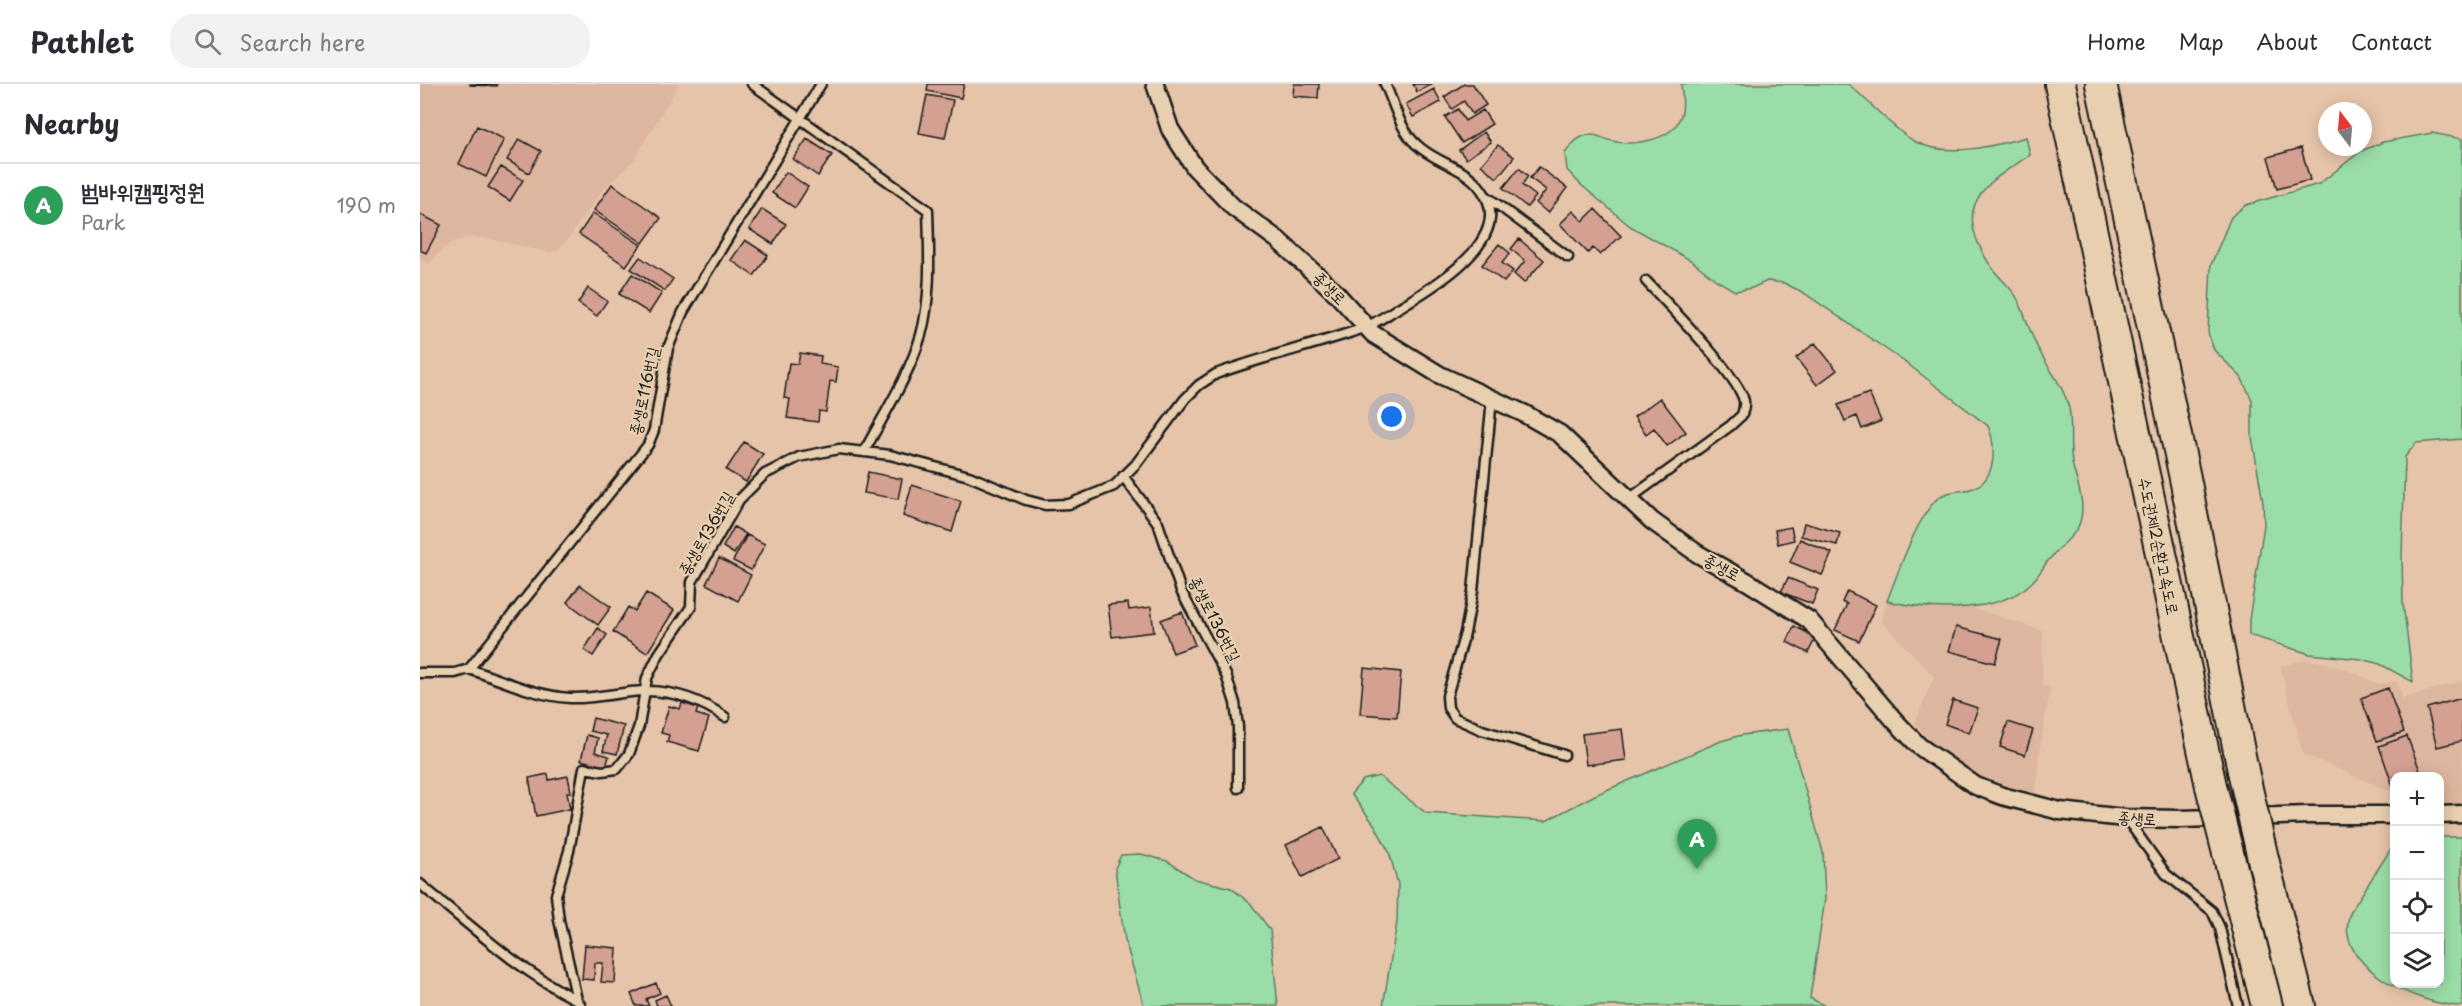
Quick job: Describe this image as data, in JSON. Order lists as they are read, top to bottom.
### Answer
{
  "streets": {
    "highway": ["수도권제2순환고속도로"],
    "street": ["종생로"],
    "lane": ["종생로116번길", "종생로136번길"]
  },
  "crossings": [
    ["종생로", "종생로136번길"]
  ],
  "north": "top",
  "page": {
    "header": "Pathlet",
    "search": "Search here",
    "nav": [
      "Home",
      "Map",
      "About",
      "Contact"
    ],
    "heading": "Nearby",
    "list": [
      {
        "mark": "A",
        "name": "범바위캠핑정원",
        "note": "Park",
        "value": "190 m"
      }
    ],
    "map_buttons": ["+", "−"],
    "pins": "A"
  }
}
